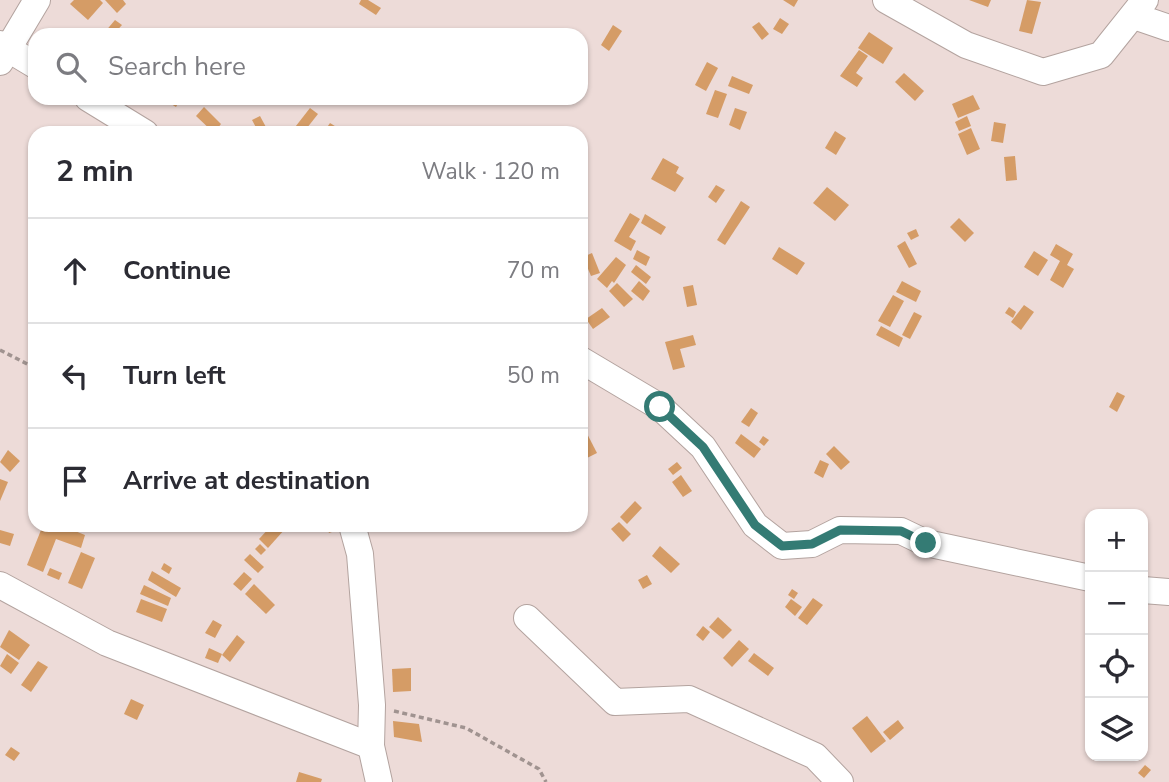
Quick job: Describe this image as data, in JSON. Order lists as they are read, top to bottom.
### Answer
{
  "page": {
    "search": "Search here",
    "heading": ["2 min", "Walk · 120 m"],
    "list": [
      ["Continue", "70 m"],
      ["Turn left", "50 m"],
      "Arrive at destination"
    ],
    "map_buttons": ["+", "−"]
  }
}
